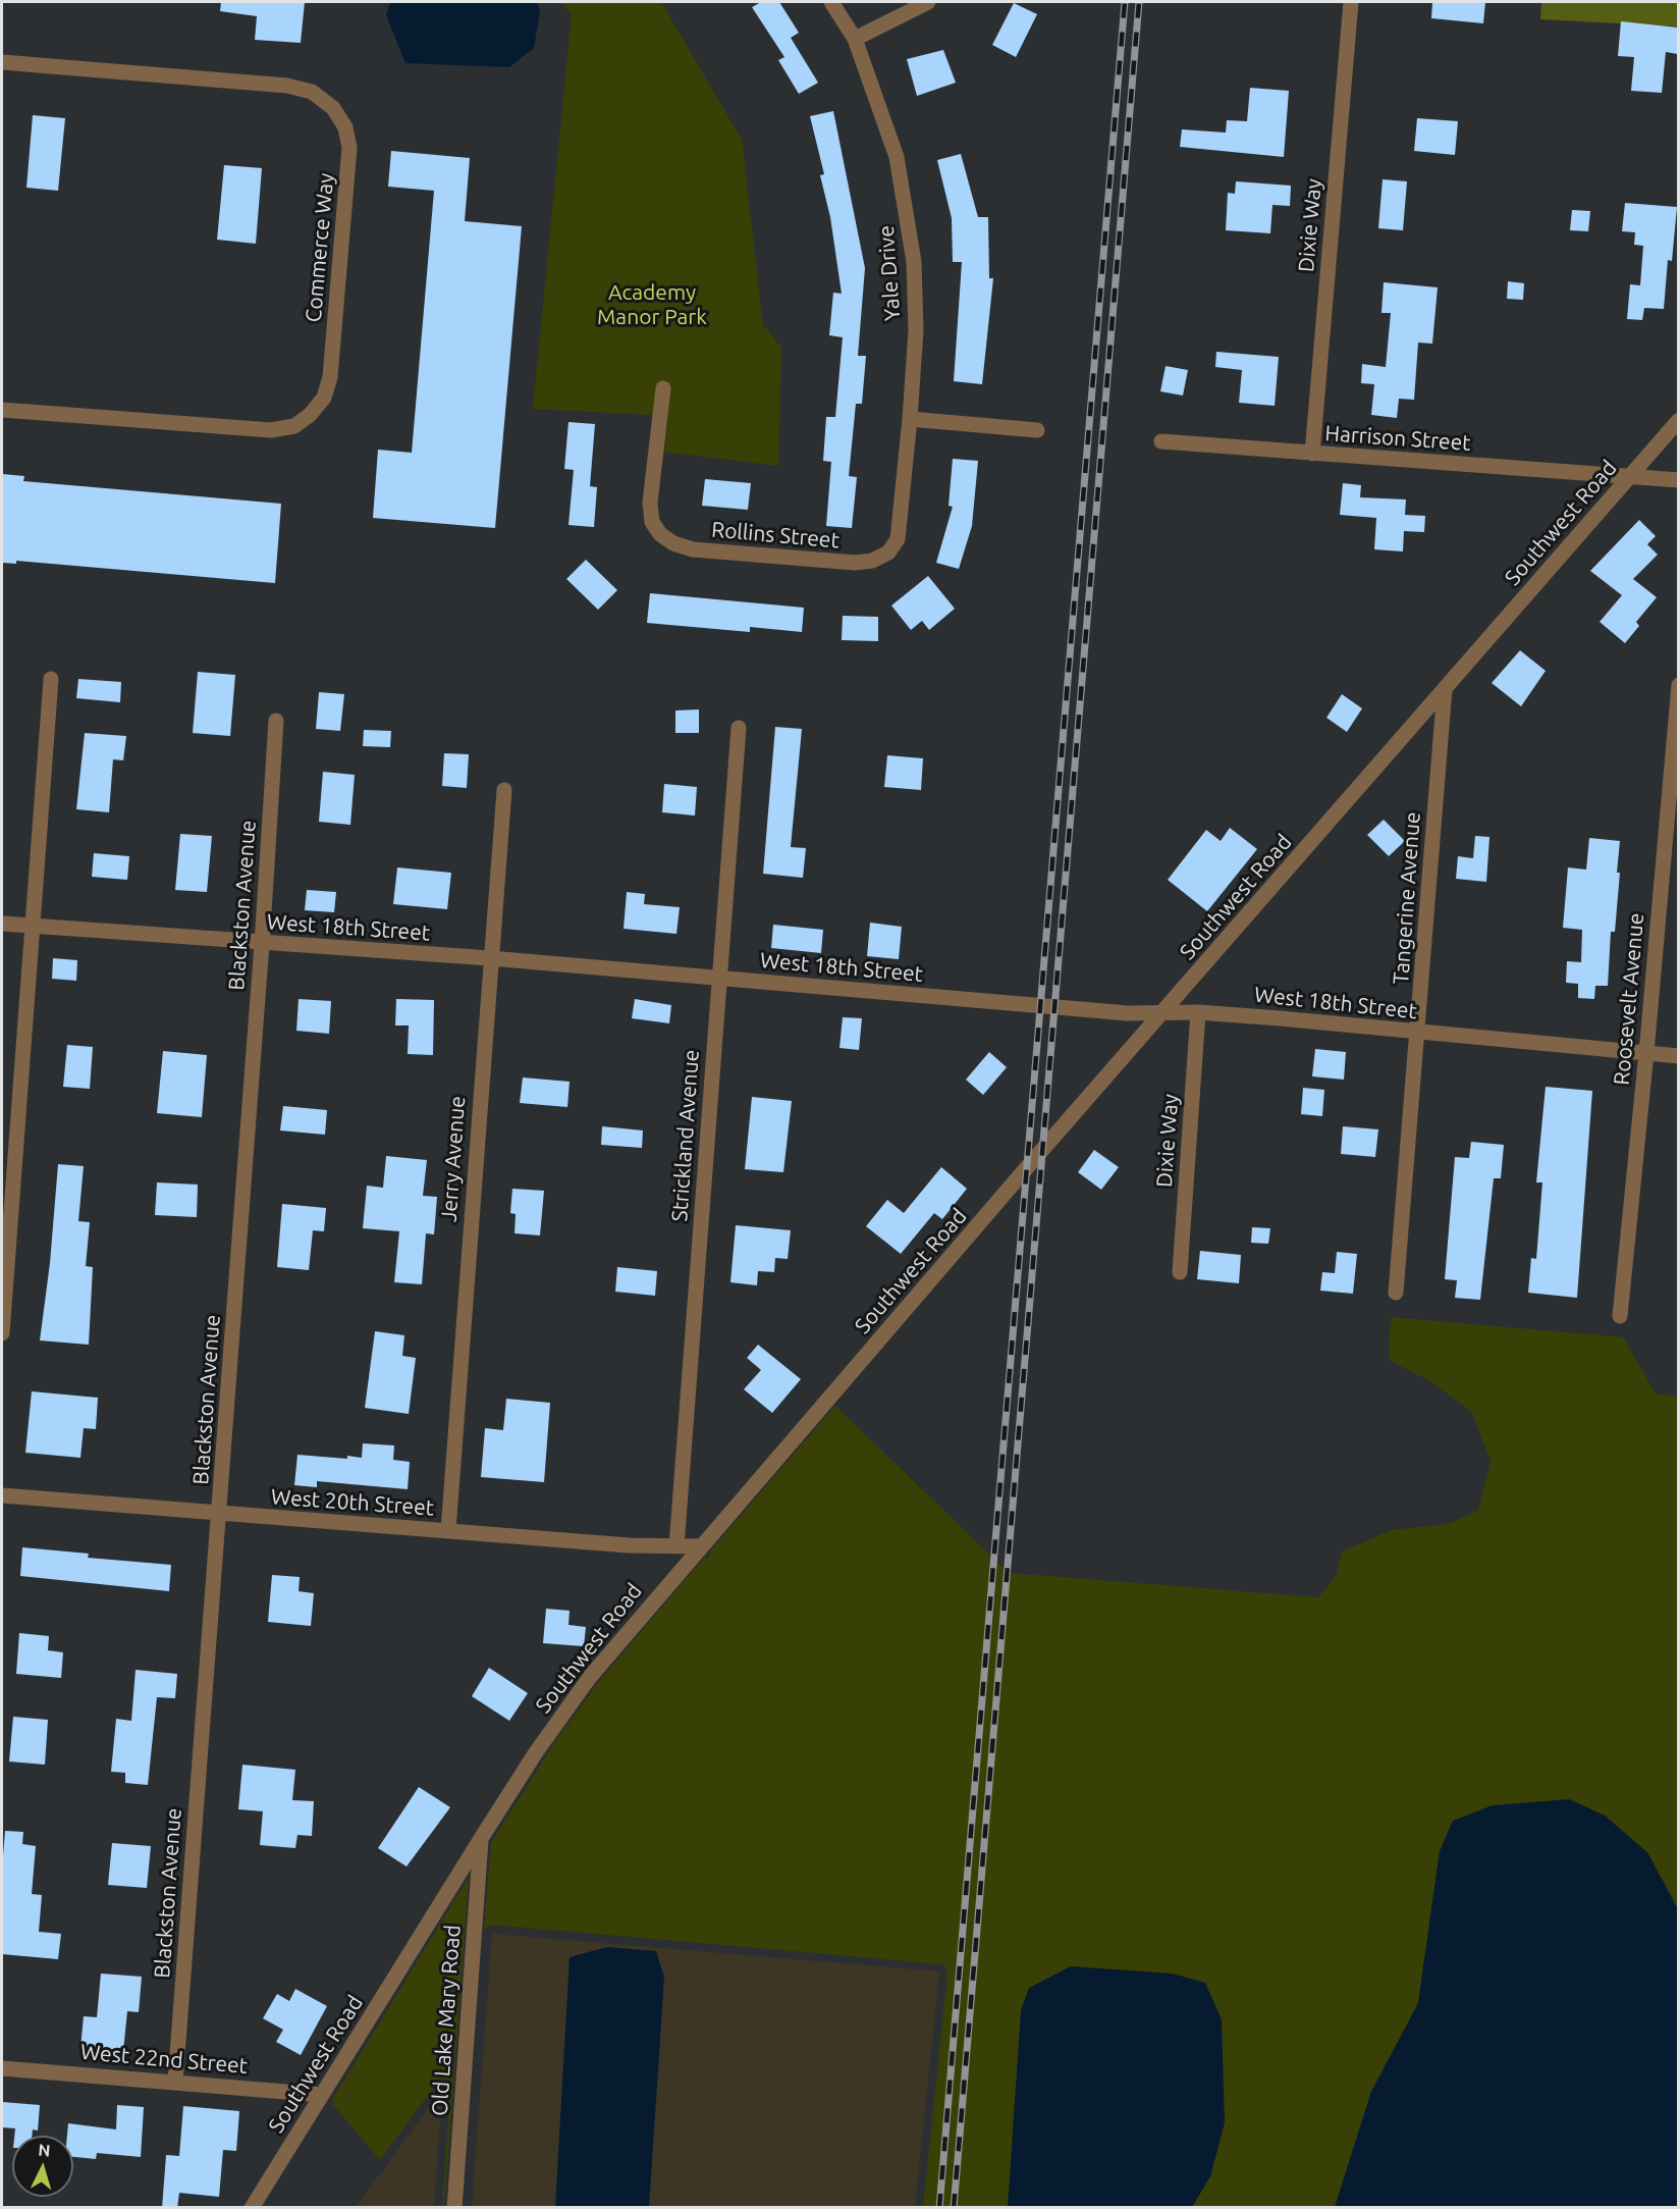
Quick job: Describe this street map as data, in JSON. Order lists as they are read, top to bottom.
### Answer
{
  "streets": {
    "street": [
      "Dixie Way",
      "Commerce Way",
      "Yale Drive",
      "Harrison Street",
      "Southwest Road",
      "Rollins Street",
      "Tangerine Avenue",
      "Blackston Avenue",
      "West 18th Street",
      "Roosevelt Avenue",
      "Strickland Avenue",
      "Jerry Avenue",
      "West 20th Street",
      "Old Lake Mary Road",
      "West 22nd Street"
    ]
  },
  "crossings": [
    ["Dixie Way", "Harrison Street"],
    ["Dixie Way", "West 18th Street"],
    ["Yale Drive", "Rollins Street"],
    ["Harrison Street", "Southwest Road"],
    ["Southwest Road", "Tangerine Avenue"],
    ["Southwest Road", "West 18th Street"],
    ["Southwest Road", "West 20th Street"],
    ["Southwest Road", "Old Lake Mary Road"],
    ["Southwest Road", "West 22nd Street"],
    ["Tangerine Avenue", "West 18th Street"],
    ["Blackston Avenue", "West 18th Street"],
    ["Blackston Avenue", "West 20th Street"],
    ["Blackston Avenue", "West 22nd Street"],
    ["West 18th Street", "Roosevelt Avenue"],
    ["West 18th Street", "Strickland Avenue"],
    ["West 18th Street", "Jerry Avenue"],
    ["Strickland Avenue", "West 20th Street"],
    ["Jerry Avenue", "West 20th Street"]
  ],
  "parks": ["Academy Manor Park"],
  "north": "top"
}
